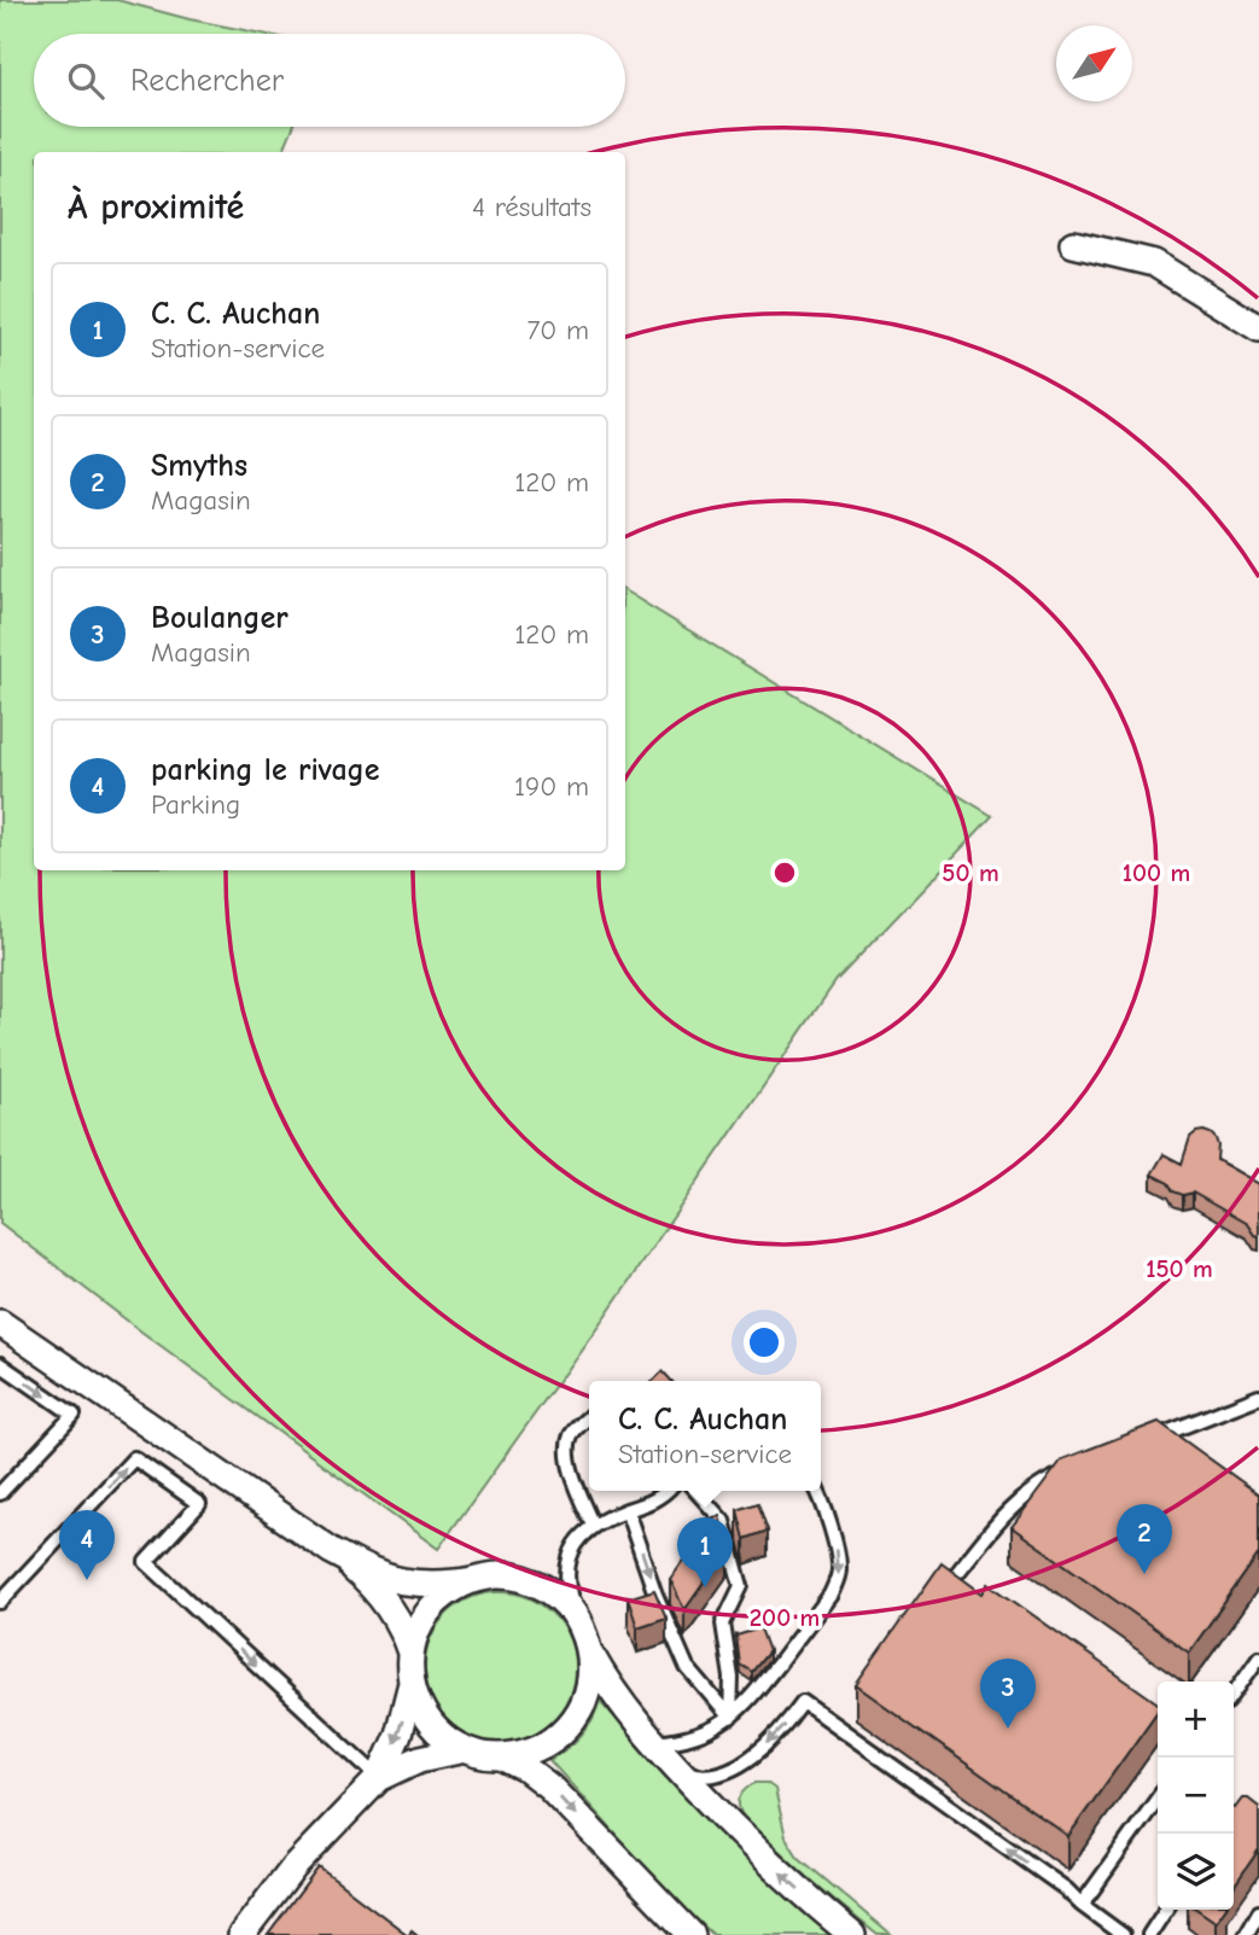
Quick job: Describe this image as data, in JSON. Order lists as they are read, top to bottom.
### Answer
{
  "north": "top right",
  "page": {
    "search": "Rechercher",
    "heading": ["À proximité", "4 résultats"],
    "list": [
      {
        "mark": "1",
        "name": "C. C. Auchan",
        "note": "Station-service",
        "value": "70 m"
      },
      {
        "mark": "2",
        "name": "Smyths",
        "note": "Magasin",
        "value": "120 m"
      },
      {
        "mark": "3",
        "name": "Boulanger",
        "note": "Magasin",
        "value": "120 m"
      },
      {
        "mark": "4",
        "name": "parking le rivage",
        "note": "Parking",
        "value": "190 m"
      }
    ],
    "popup": ["C. C. Auchan", "Station-service"],
    "pins": [
      "2",
      "4",
      "1",
      "3"
    ],
    "map_buttons": ["+", "−"]
  },
  "rings": [
    "50 m",
    "100 m",
    "150 m",
    "200 m"
  ]
}
